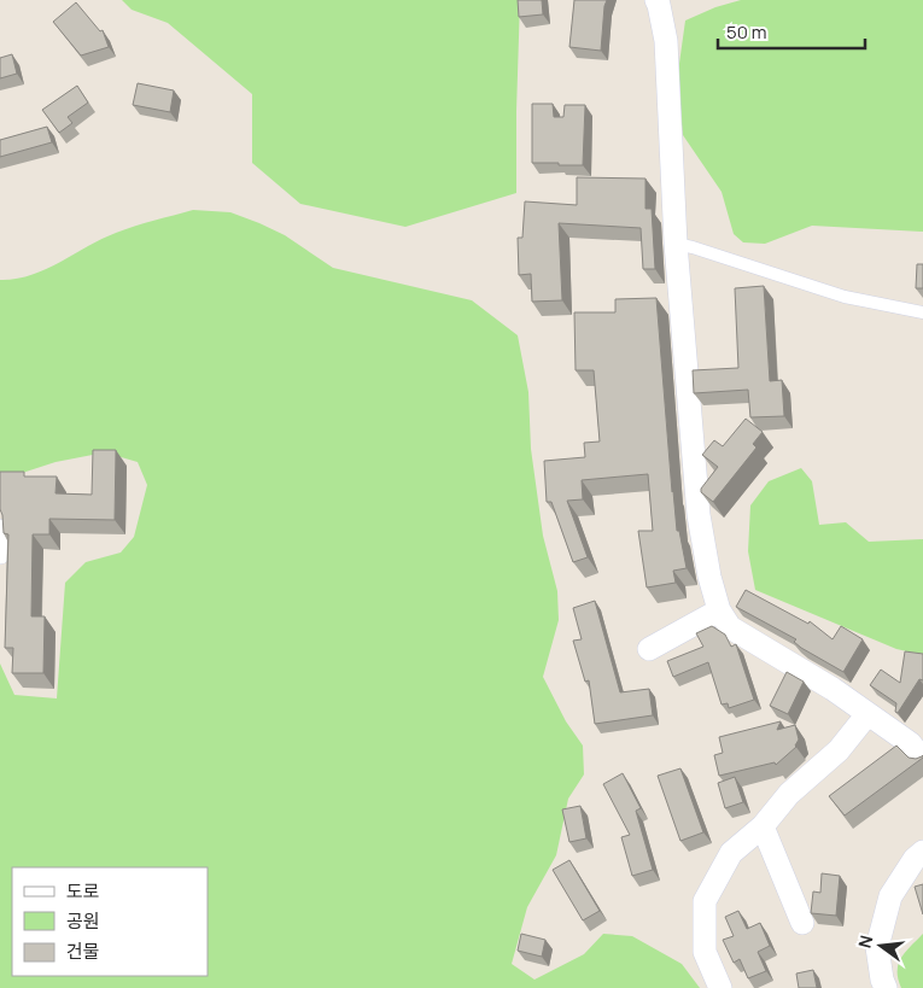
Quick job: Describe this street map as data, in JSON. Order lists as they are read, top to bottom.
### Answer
{
  "legend": ["도로", "공원", "건물"],
  "scale_bar": "50 m",
  "north": "left"
}
